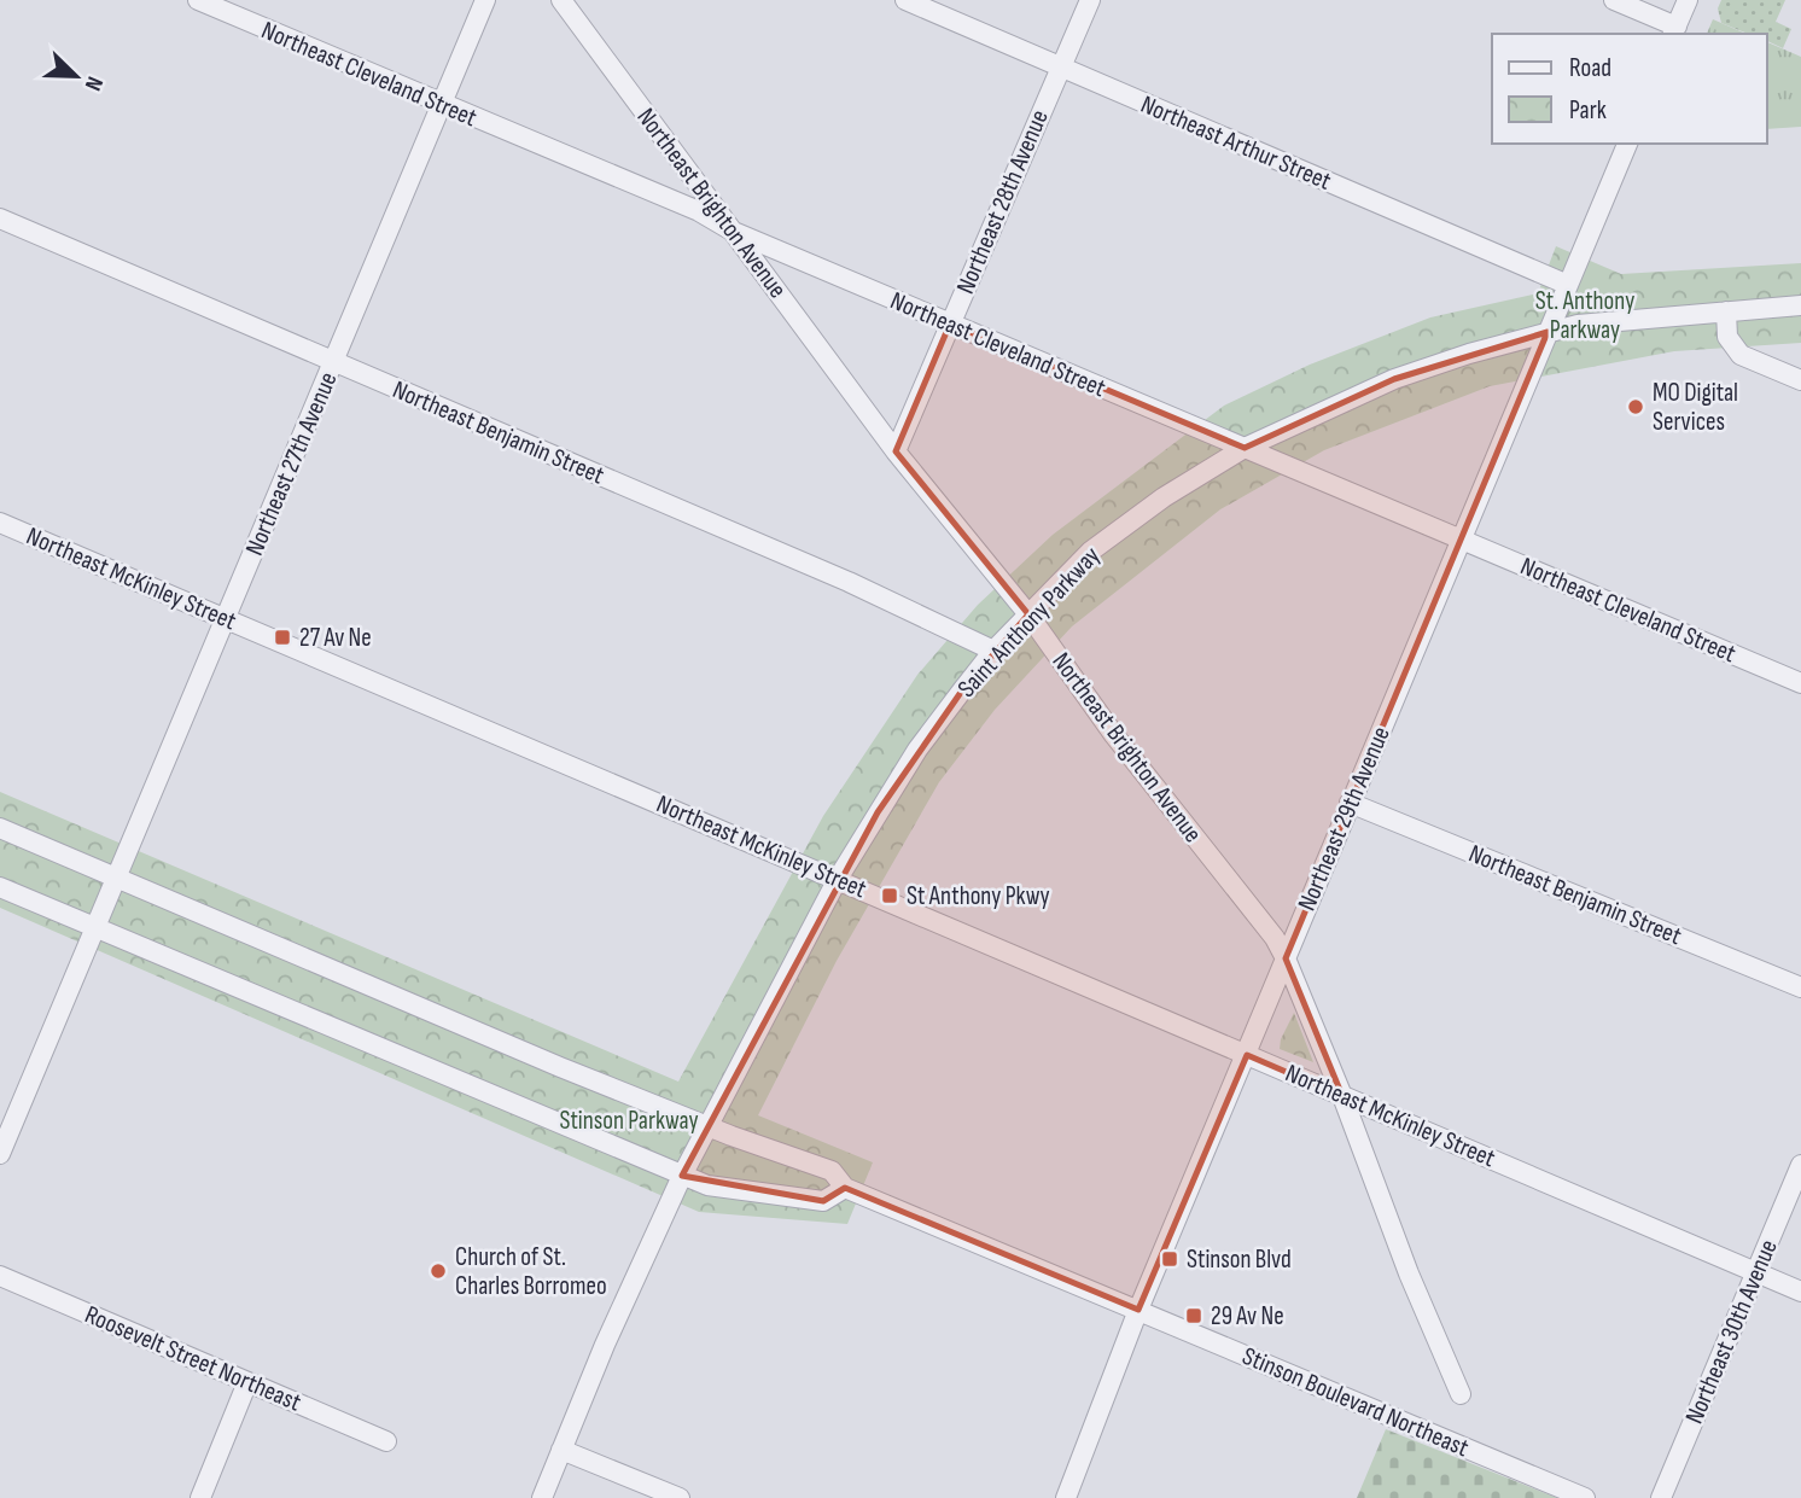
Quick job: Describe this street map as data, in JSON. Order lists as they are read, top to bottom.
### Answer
{
  "streets": {
    "street": [
      "Northeast Cleveland Street",
      "Northeast Arthur Street",
      "Northeast 28th Avenue",
      "Northeast Brighton Avenue",
      "Northeast Benjamin Street",
      "Northeast 27th Avenue",
      "Northeast McKinley Street",
      "Saint Anthony Parkway",
      "Northeast 29th Avenue",
      "Northeast 30th Avenue",
      "Roosevelt Street Northeast",
      "Stinson Boulevard Northeast"
    ]
  },
  "crossings": [
    ["Northeast Cleveland Street", "Northeast 28th Avenue"],
    ["Northeast Cleveland Street", "Northeast Brighton Avenue"],
    ["Northeast Cleveland Street", "Northeast 27th Avenue"],
    ["Northeast Cleveland Street", "Saint Anthony Parkway"],
    ["Northeast Cleveland Street", "Northeast 29th Avenue"],
    ["Northeast Arthur Street", "Northeast 28th Avenue"],
    ["Northeast Arthur Street", "Northeast 29th Avenue"],
    ["Northeast 28th Avenue", "Northeast Brighton Avenue"],
    ["Northeast Brighton Avenue", "Northeast McKinley Street"],
    ["Northeast Brighton Avenue", "Saint Anthony Parkway"],
    ["Northeast Brighton Avenue", "Northeast 29th Avenue"],
    ["Northeast Benjamin Street", "Northeast 27th Avenue"],
    ["Northeast Benjamin Street", "Saint Anthony Parkway"],
    ["Northeast Benjamin Street", "Northeast 29th Avenue"],
    ["Northeast 27th Avenue", "Northeast McKinley Street"],
    ["Northeast McKinley Street", "Saint Anthony Parkway"],
    ["Northeast McKinley Street", "Northeast 29th Avenue"],
    ["Northeast McKinley Street", "Northeast 30th Avenue"],
    ["Saint Anthony Parkway", "Northeast 29th Avenue"],
    ["Saint Anthony Parkway", "Stinson Boulevard Northeast"],
    ["Northeast 29th Avenue", "Stinson Boulevard Northeast"]
  ],
  "parks": ["St. Anthony Parkway", "Stinson Parkway"],
  "places": {
    "other": ["MO Digital Services", "Church of St. Charles Borromeo"],
    "transit": [
      "27 Av Ne",
      "St Anthony Pkwy",
      "Stinson Blvd",
      "29 Av Ne"
    ]
  },
  "legend": ["Road", "Park"],
  "north": "bottom right"
}
